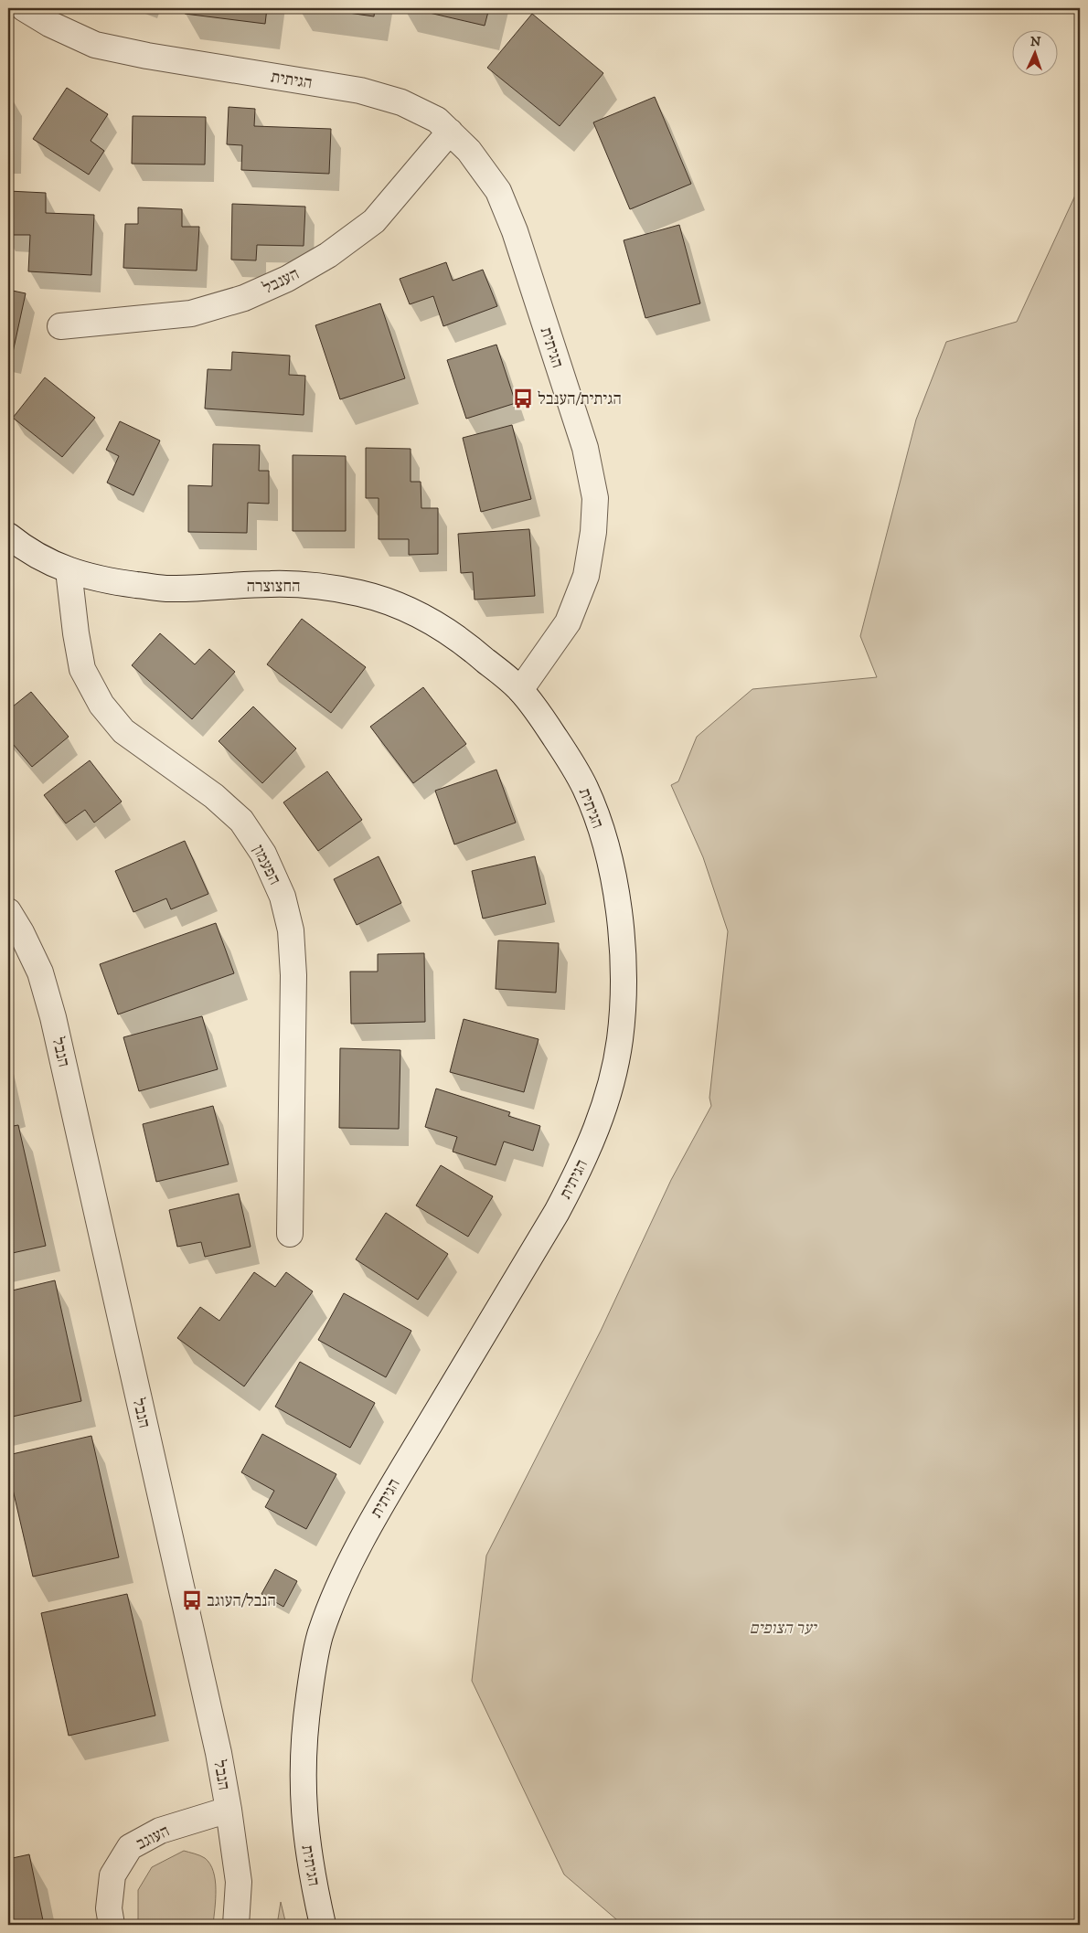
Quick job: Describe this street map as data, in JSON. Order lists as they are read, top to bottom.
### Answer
{
  "streets": {
    "street": [
      "הגיתית",
      "הענבל",
      "החצוצרה",
      "הפעמון",
      "הנבל",
      "העוגב"
    ]
  },
  "crossings": [
    ["הגיתית", "הענבל"],
    ["הגיתית", "החצוצרה"],
    ["החצוצרה", "הפעמון"],
    ["הנבל", "העוגב"]
  ],
  "parks": ["יער הצופים"],
  "places": {
    "bus stop": ["הגיתית/הענבל", "הנבל/העוגב"]
  },
  "north": "top"
}
